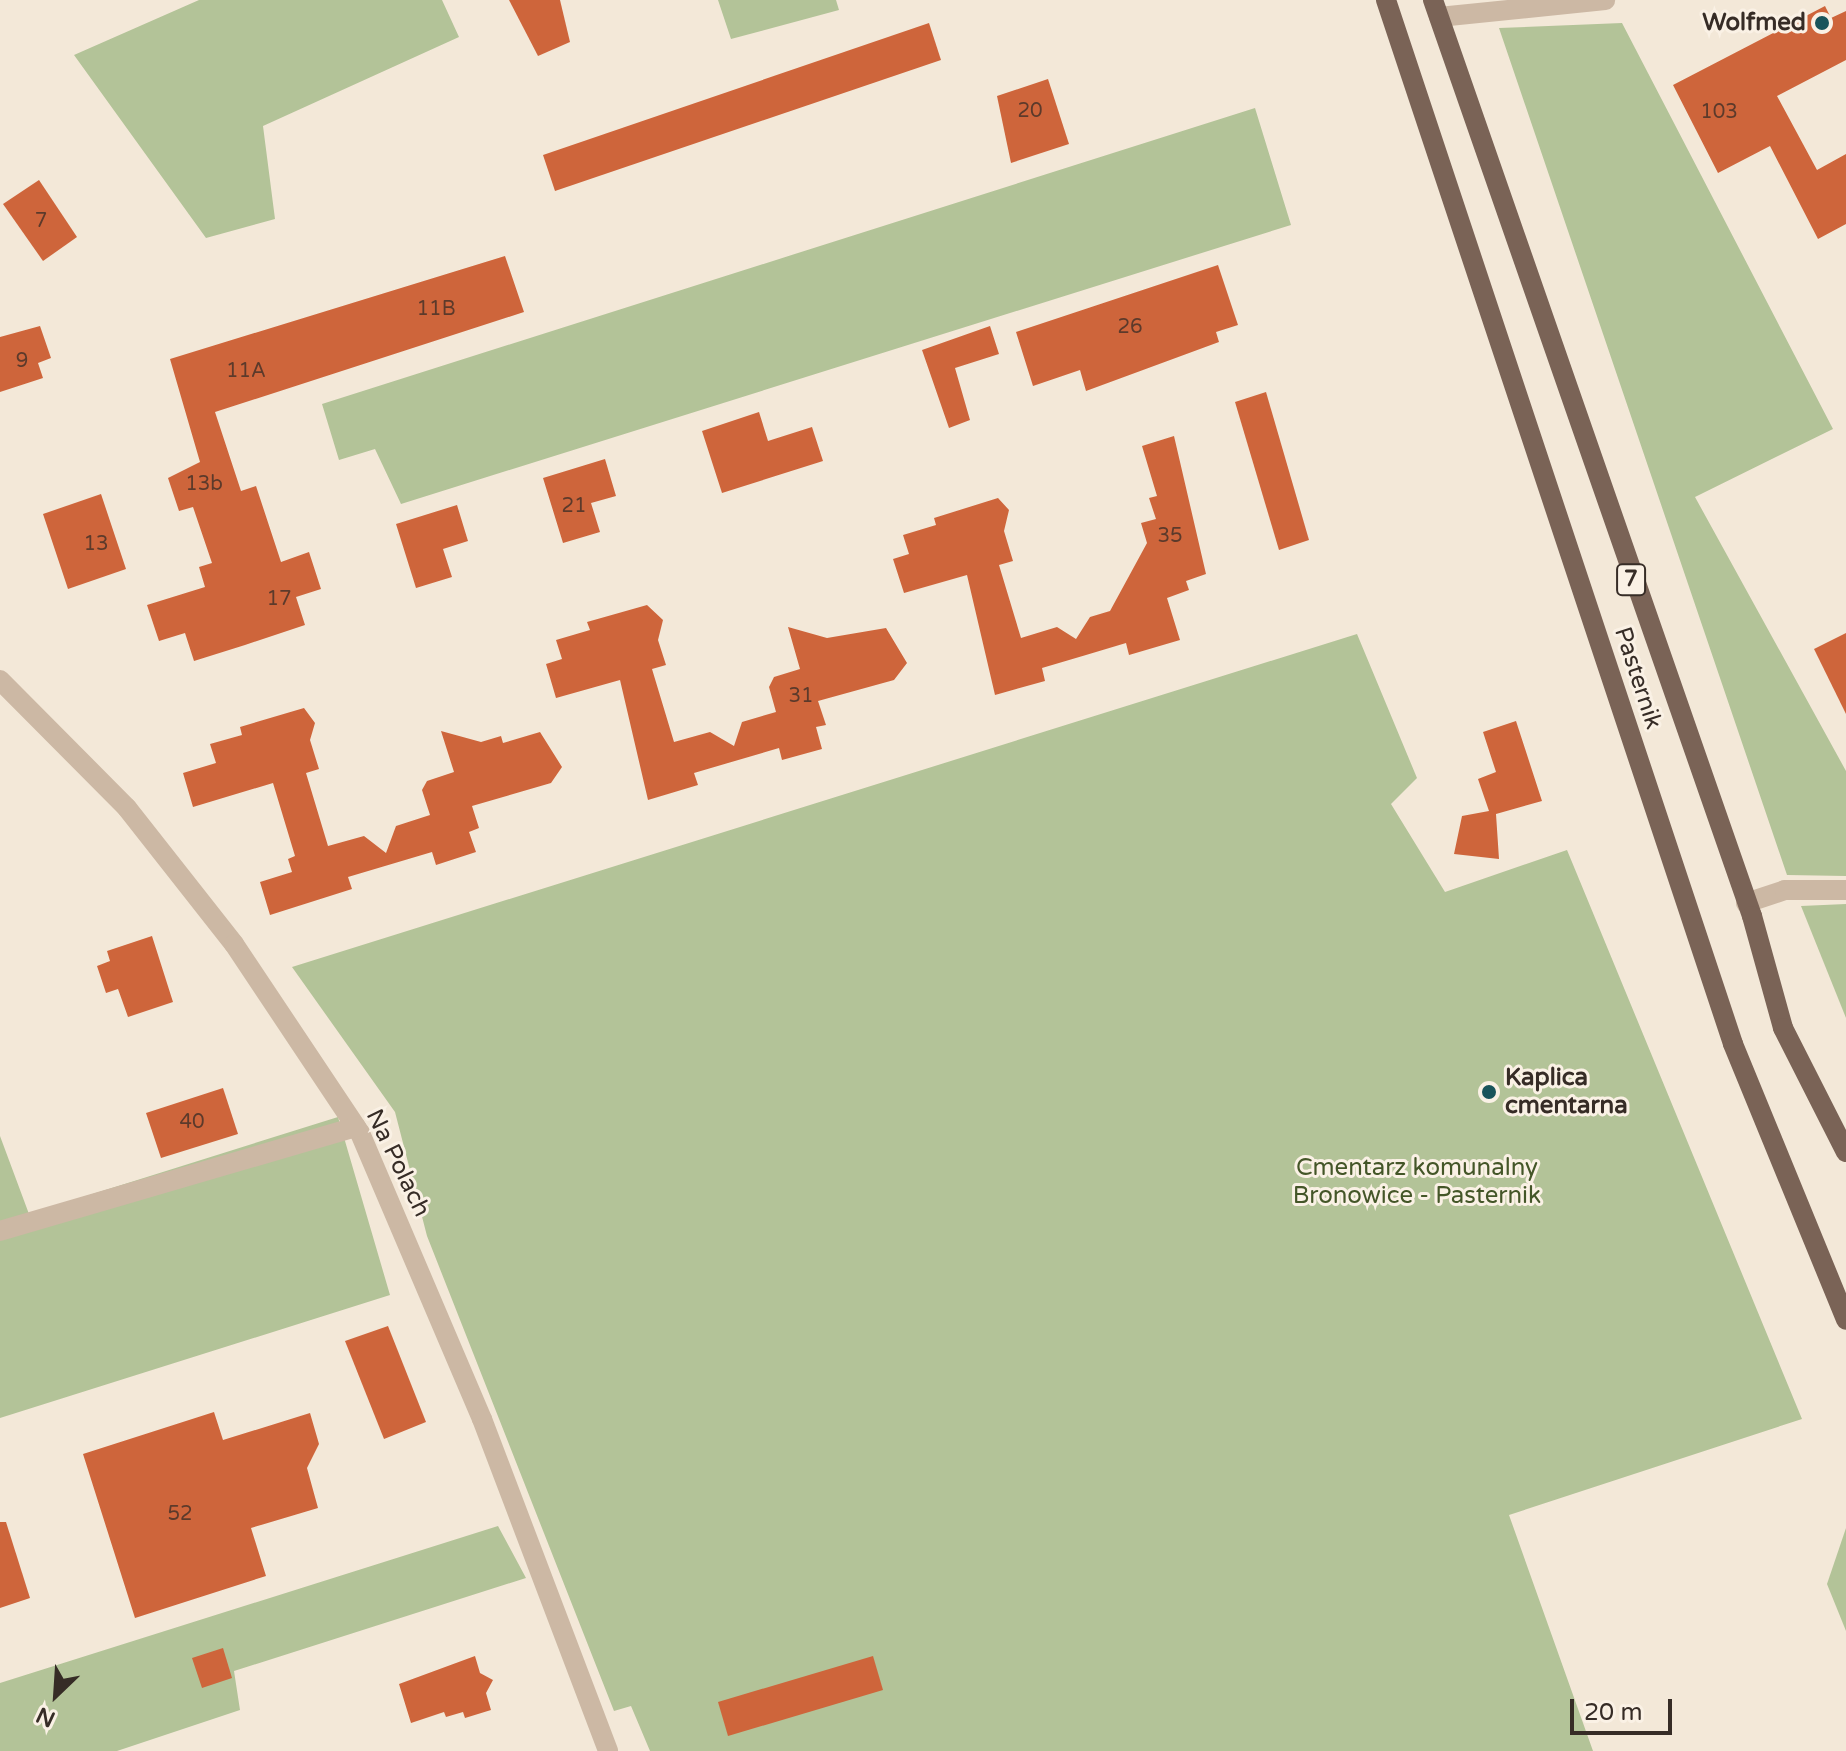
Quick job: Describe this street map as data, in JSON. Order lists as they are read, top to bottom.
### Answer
{
  "streets": {
    "main road": ["7", "Pasternik"],
    "street": ["Na Polach"]
  },
  "parks": ["Cmentarz komunalny Bronowice - Pasternik"],
  "places": ["Wolfmed", "Kaplica cmentarna"],
  "house_numbers": [
    "20",
    "103",
    "7",
    "11B",
    "26",
    "9",
    "11A",
    "13b",
    "21",
    "35",
    "13",
    "17",
    "31",
    "40",
    "52"
  ],
  "scale_bar": "20 m",
  "north": "bottom left"
}
